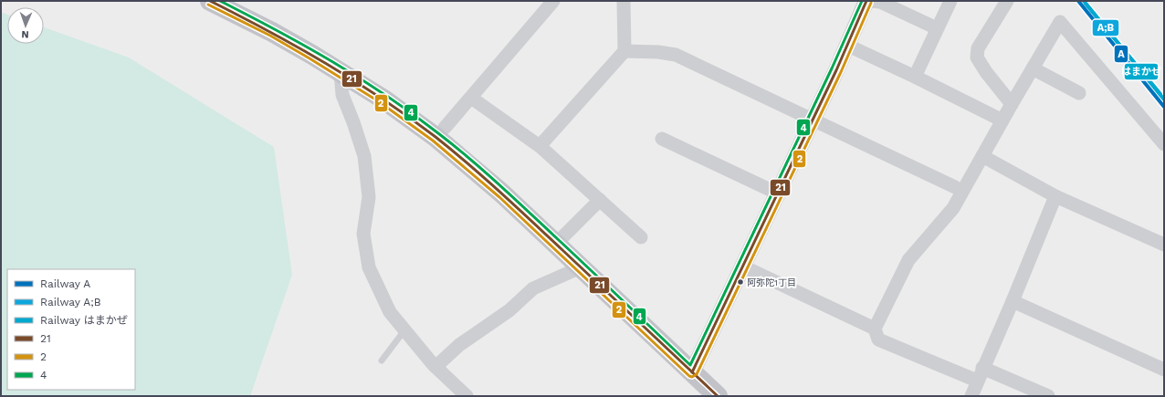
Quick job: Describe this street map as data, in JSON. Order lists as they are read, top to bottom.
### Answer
{
  "places": ["阿弥陀1丁目"],
  "lines": [
    "rail line A",
    "rail line はまかぜ",
    "transit line 21",
    "transit line 4",
    "transit line 2",
    "rail line A;B"
  ],
  "legend": [
    "Railway A",
    "Railway A;B",
    "Railway はまかぜ",
    "21",
    "2",
    "4"
  ],
  "north": "bottom"
}
